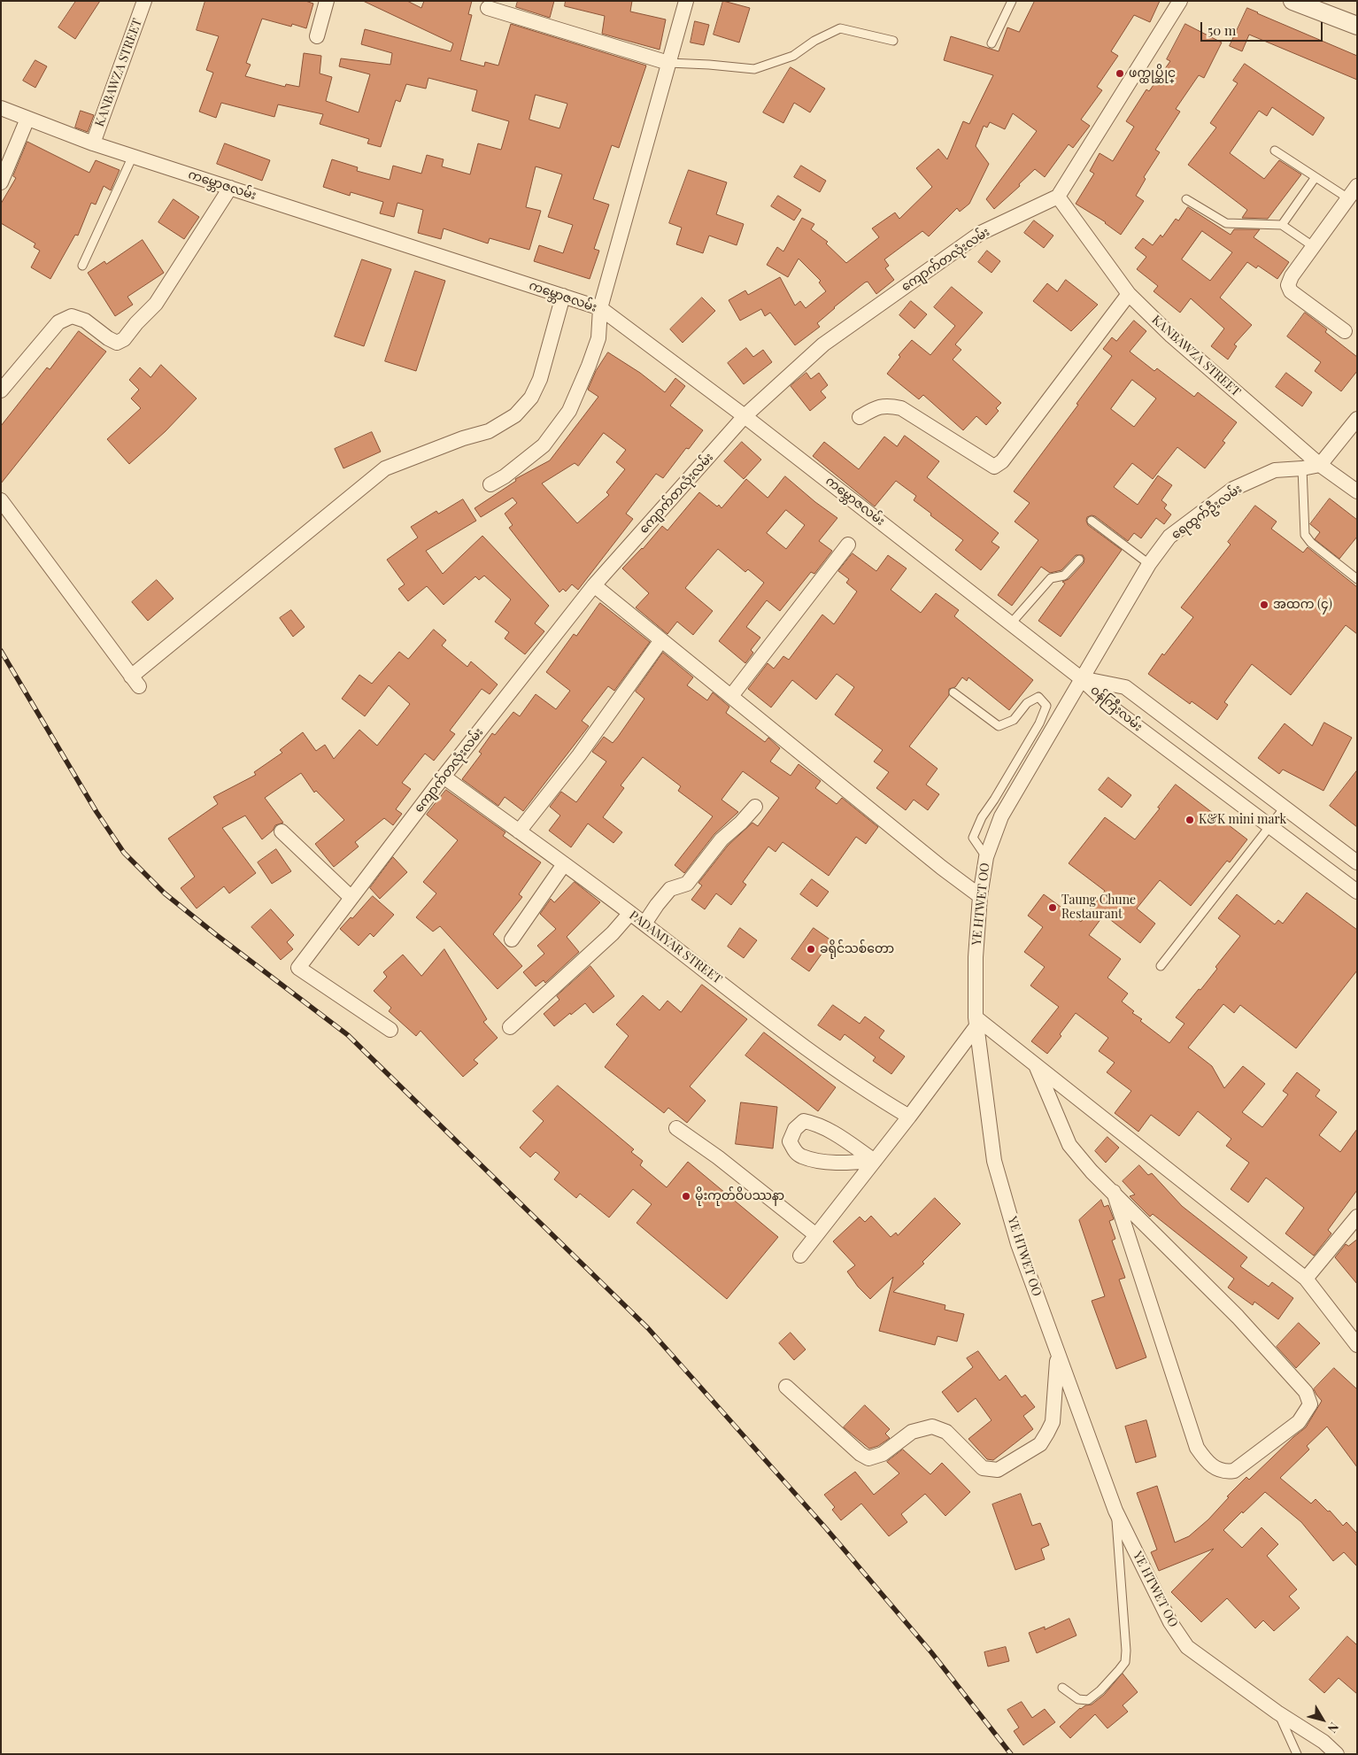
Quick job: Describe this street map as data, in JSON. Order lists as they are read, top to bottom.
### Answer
{
  "streets": {
    "street": [
      "KANBAWZA STREET",
      "ကမ္ဘောဇလမ်း",
      "ကျောက်တလုံးလမ်း",
      "ရေထွက်ဦးလမ်း",
      "ဝန်ကြီးလမ်း",
      "YE HTWET OO",
      "PADAMYAR STREET"
    ]
  },
  "crossings": [
    ["KANBAWZA STREET", "ကမ္ဘောဇလမ်း"],
    ["KANBAWZA STREET", "ကျောက်တလုံးလမ်း"],
    ["KANBAWZA STREET", "ရေထွက်ဦးလမ်း"],
    ["ကမ္ဘောဇလမ်း", "ကျောက်တလုံးလမ်း"],
    ["ကမ္ဘောဇလမ်း", "ရေထွက်ဦးလမ်း"],
    ["ကမ္ဘောဇလမ်း", "ဝန်ကြီးလမ်း"],
    ["ကမ္ဘောဇလမ်း", "YE HTWET OO"],
    ["ကျောက်တလုံးလမ်း", "PADAMYAR STREET"],
    ["ရေထွက်ဦးလမ်း", "ဝန်ကြီးလမ်း"],
    ["ရေထွက်ဦးလမ်း", "YE HTWET OO"],
    ["ဝန်ကြီးလမ်း", "YE HTWET OO"]
  ],
  "places": [
    "ဖက္ထုပ္ဆိုင္",
    "အထက (၄)",
    "K&K mini mark",
    "Taung Chune Restaurant",
    "ခရိုင်သစ်တော",
    "မိုးကုတ်ဝိပဿနာ"
  ],
  "scale_bar": "50 m",
  "north": "bottom right"
}
